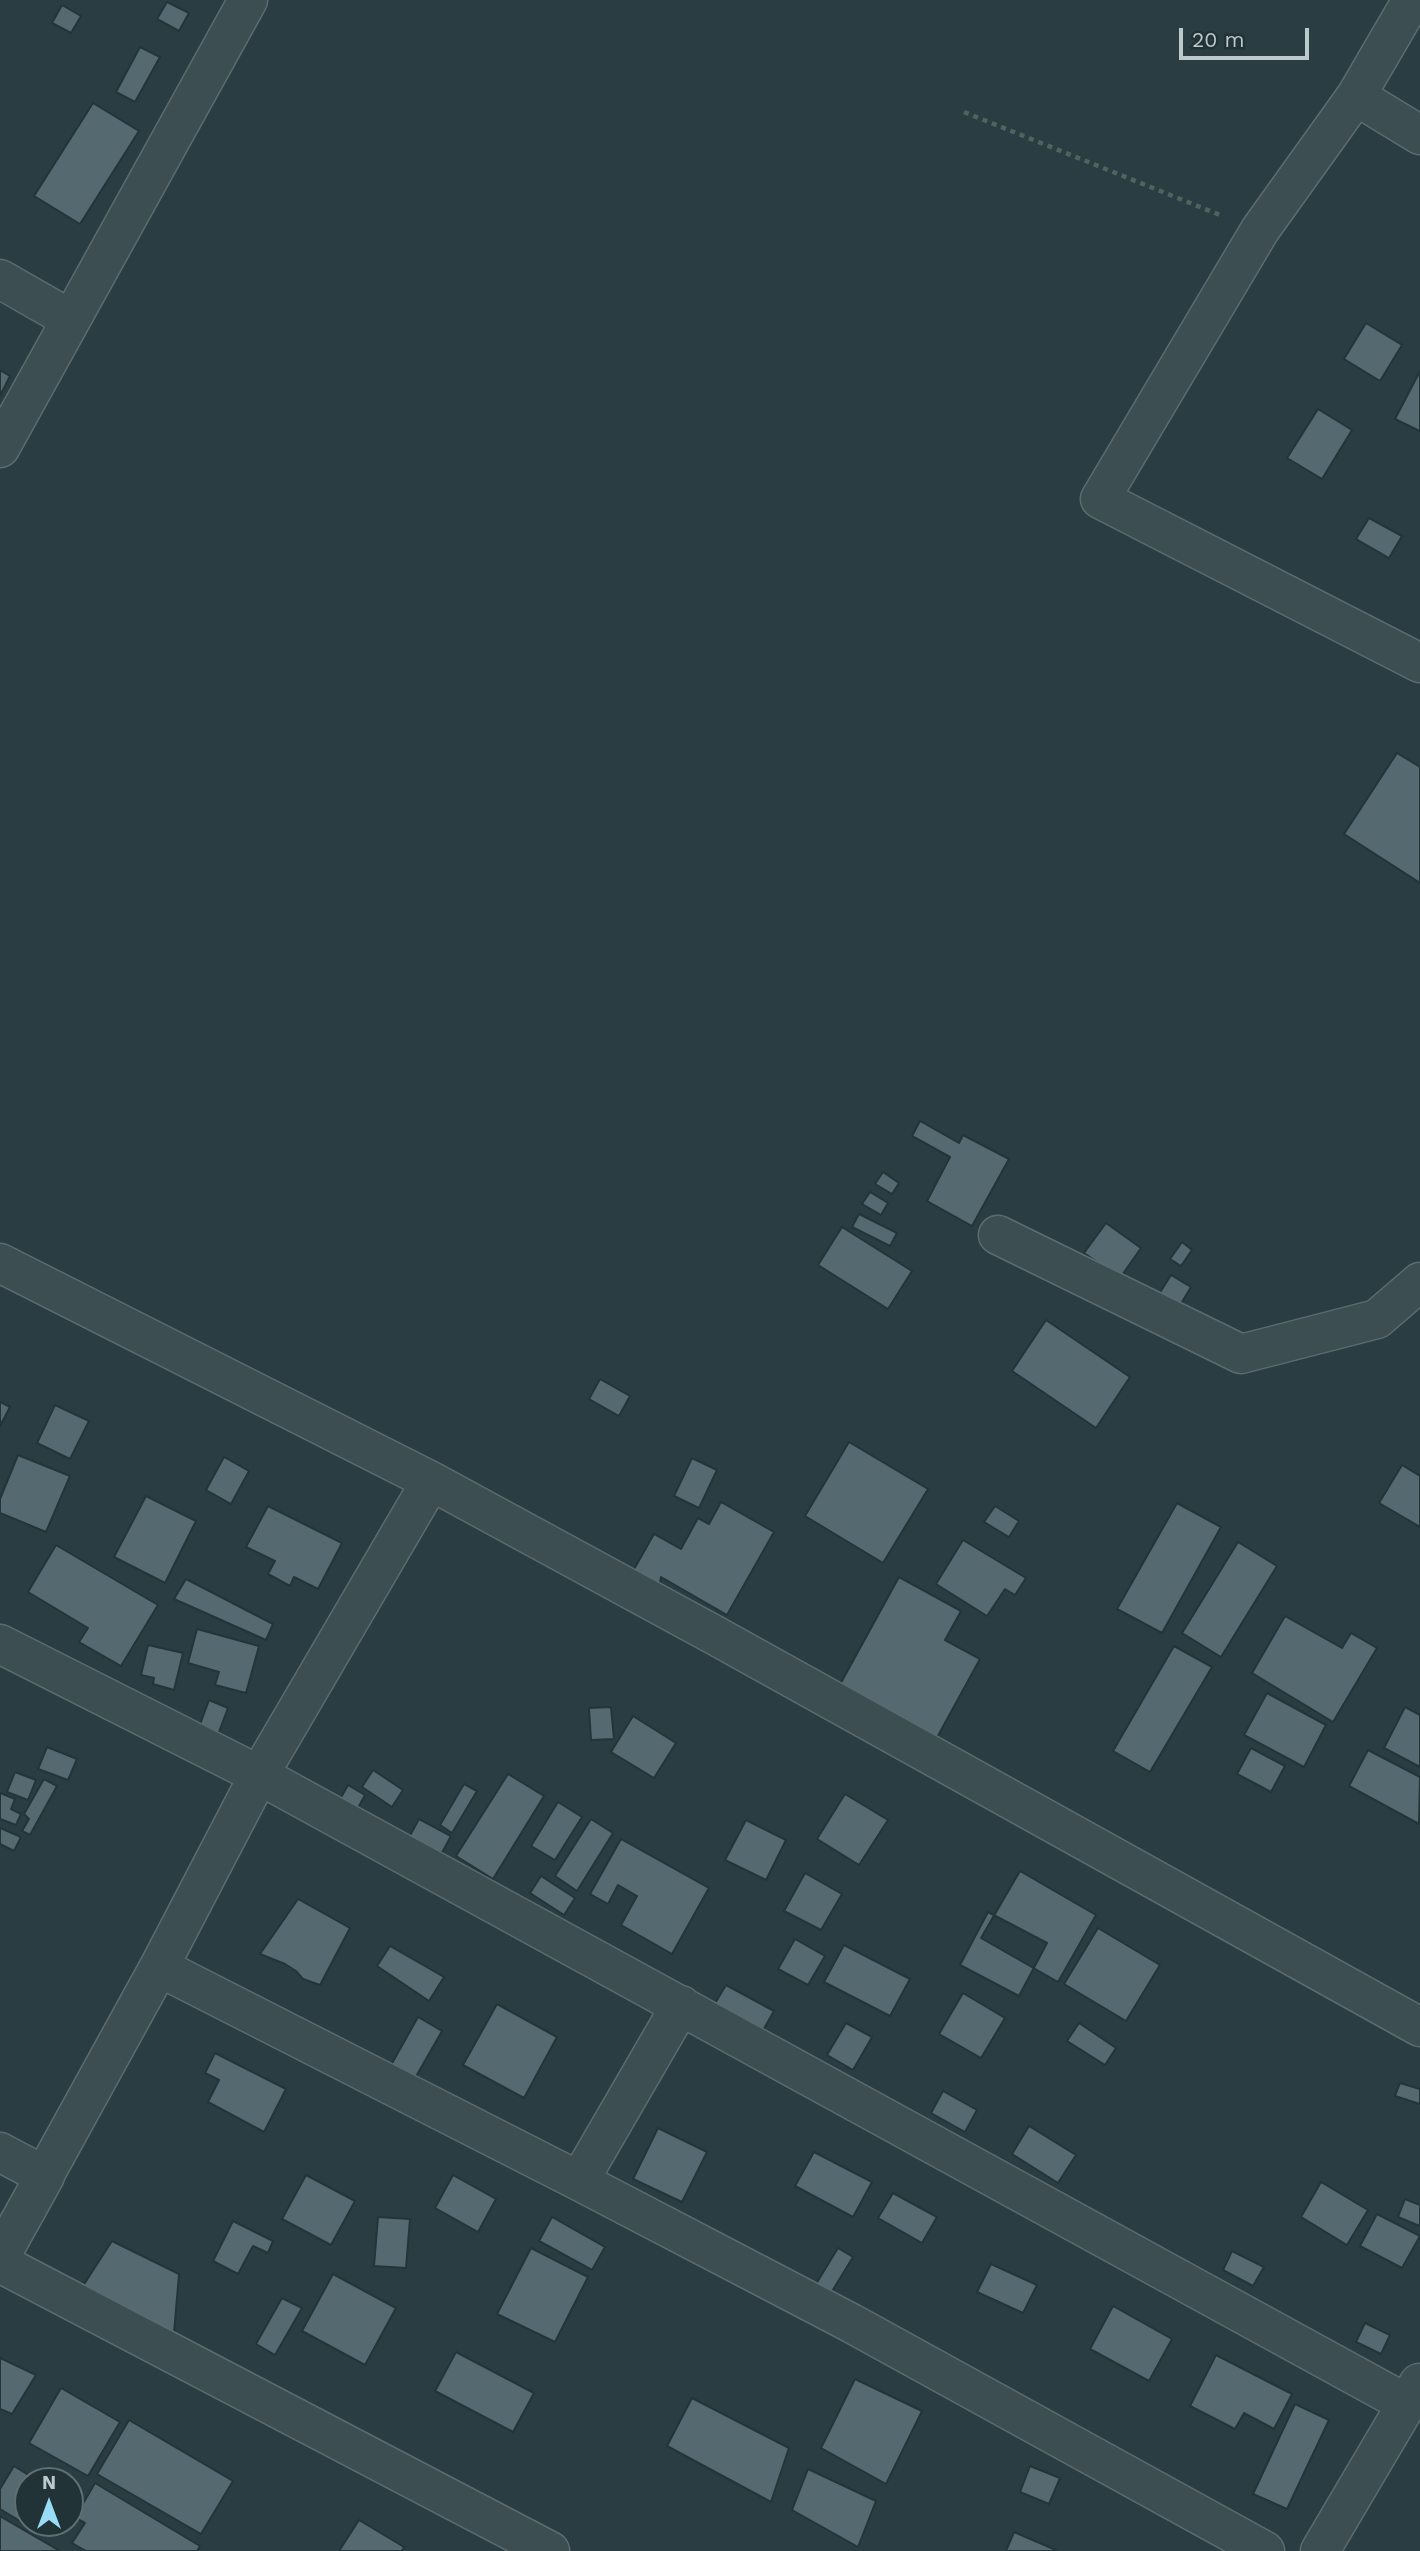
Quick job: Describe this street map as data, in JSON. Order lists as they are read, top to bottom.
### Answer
{
  "scale_bar": "20 m",
  "north": "top"
}
